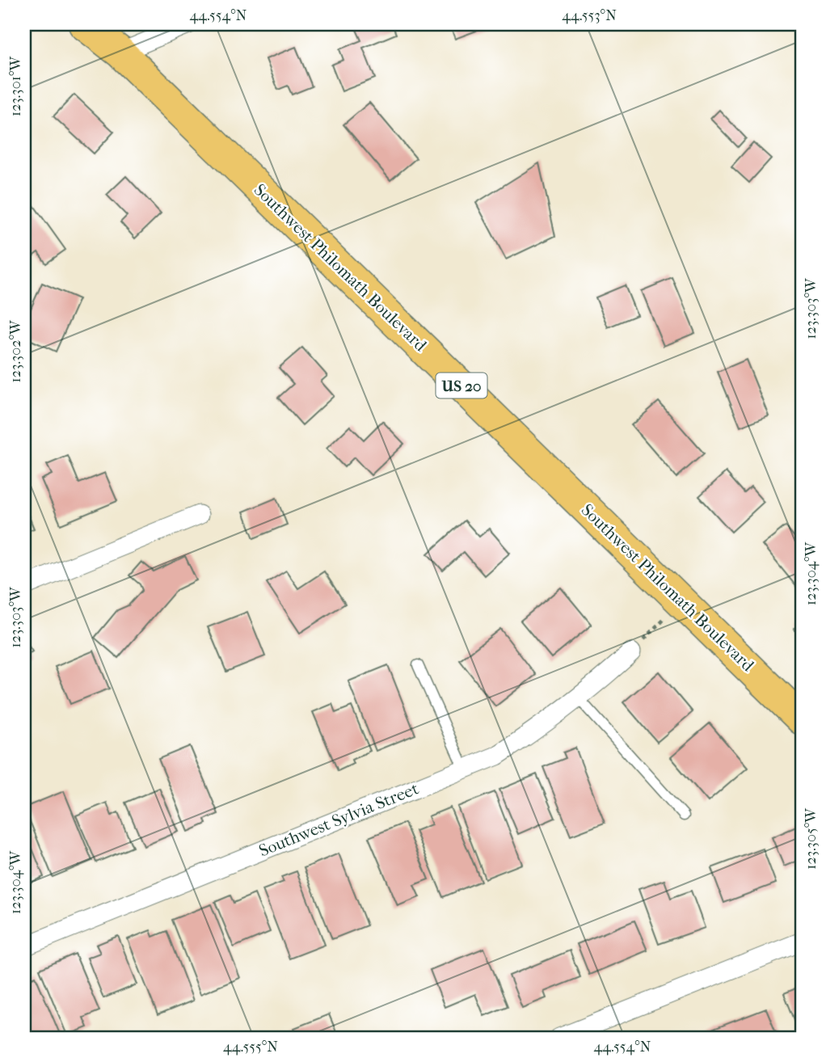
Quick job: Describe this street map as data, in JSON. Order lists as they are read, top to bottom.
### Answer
{
  "streets": {
    "highway": ["Southwest Philomath Boulevard", "US 20"],
    "street": ["Southwest Sylvia Street"]
  },
  "coordinates": [
    "44.554°N",
    "44.553°N",
    "123.301°W",
    "123.303°W",
    "123.302°W",
    "123.304°W",
    "123.305°W",
    "44.555°N"
  ]
}
